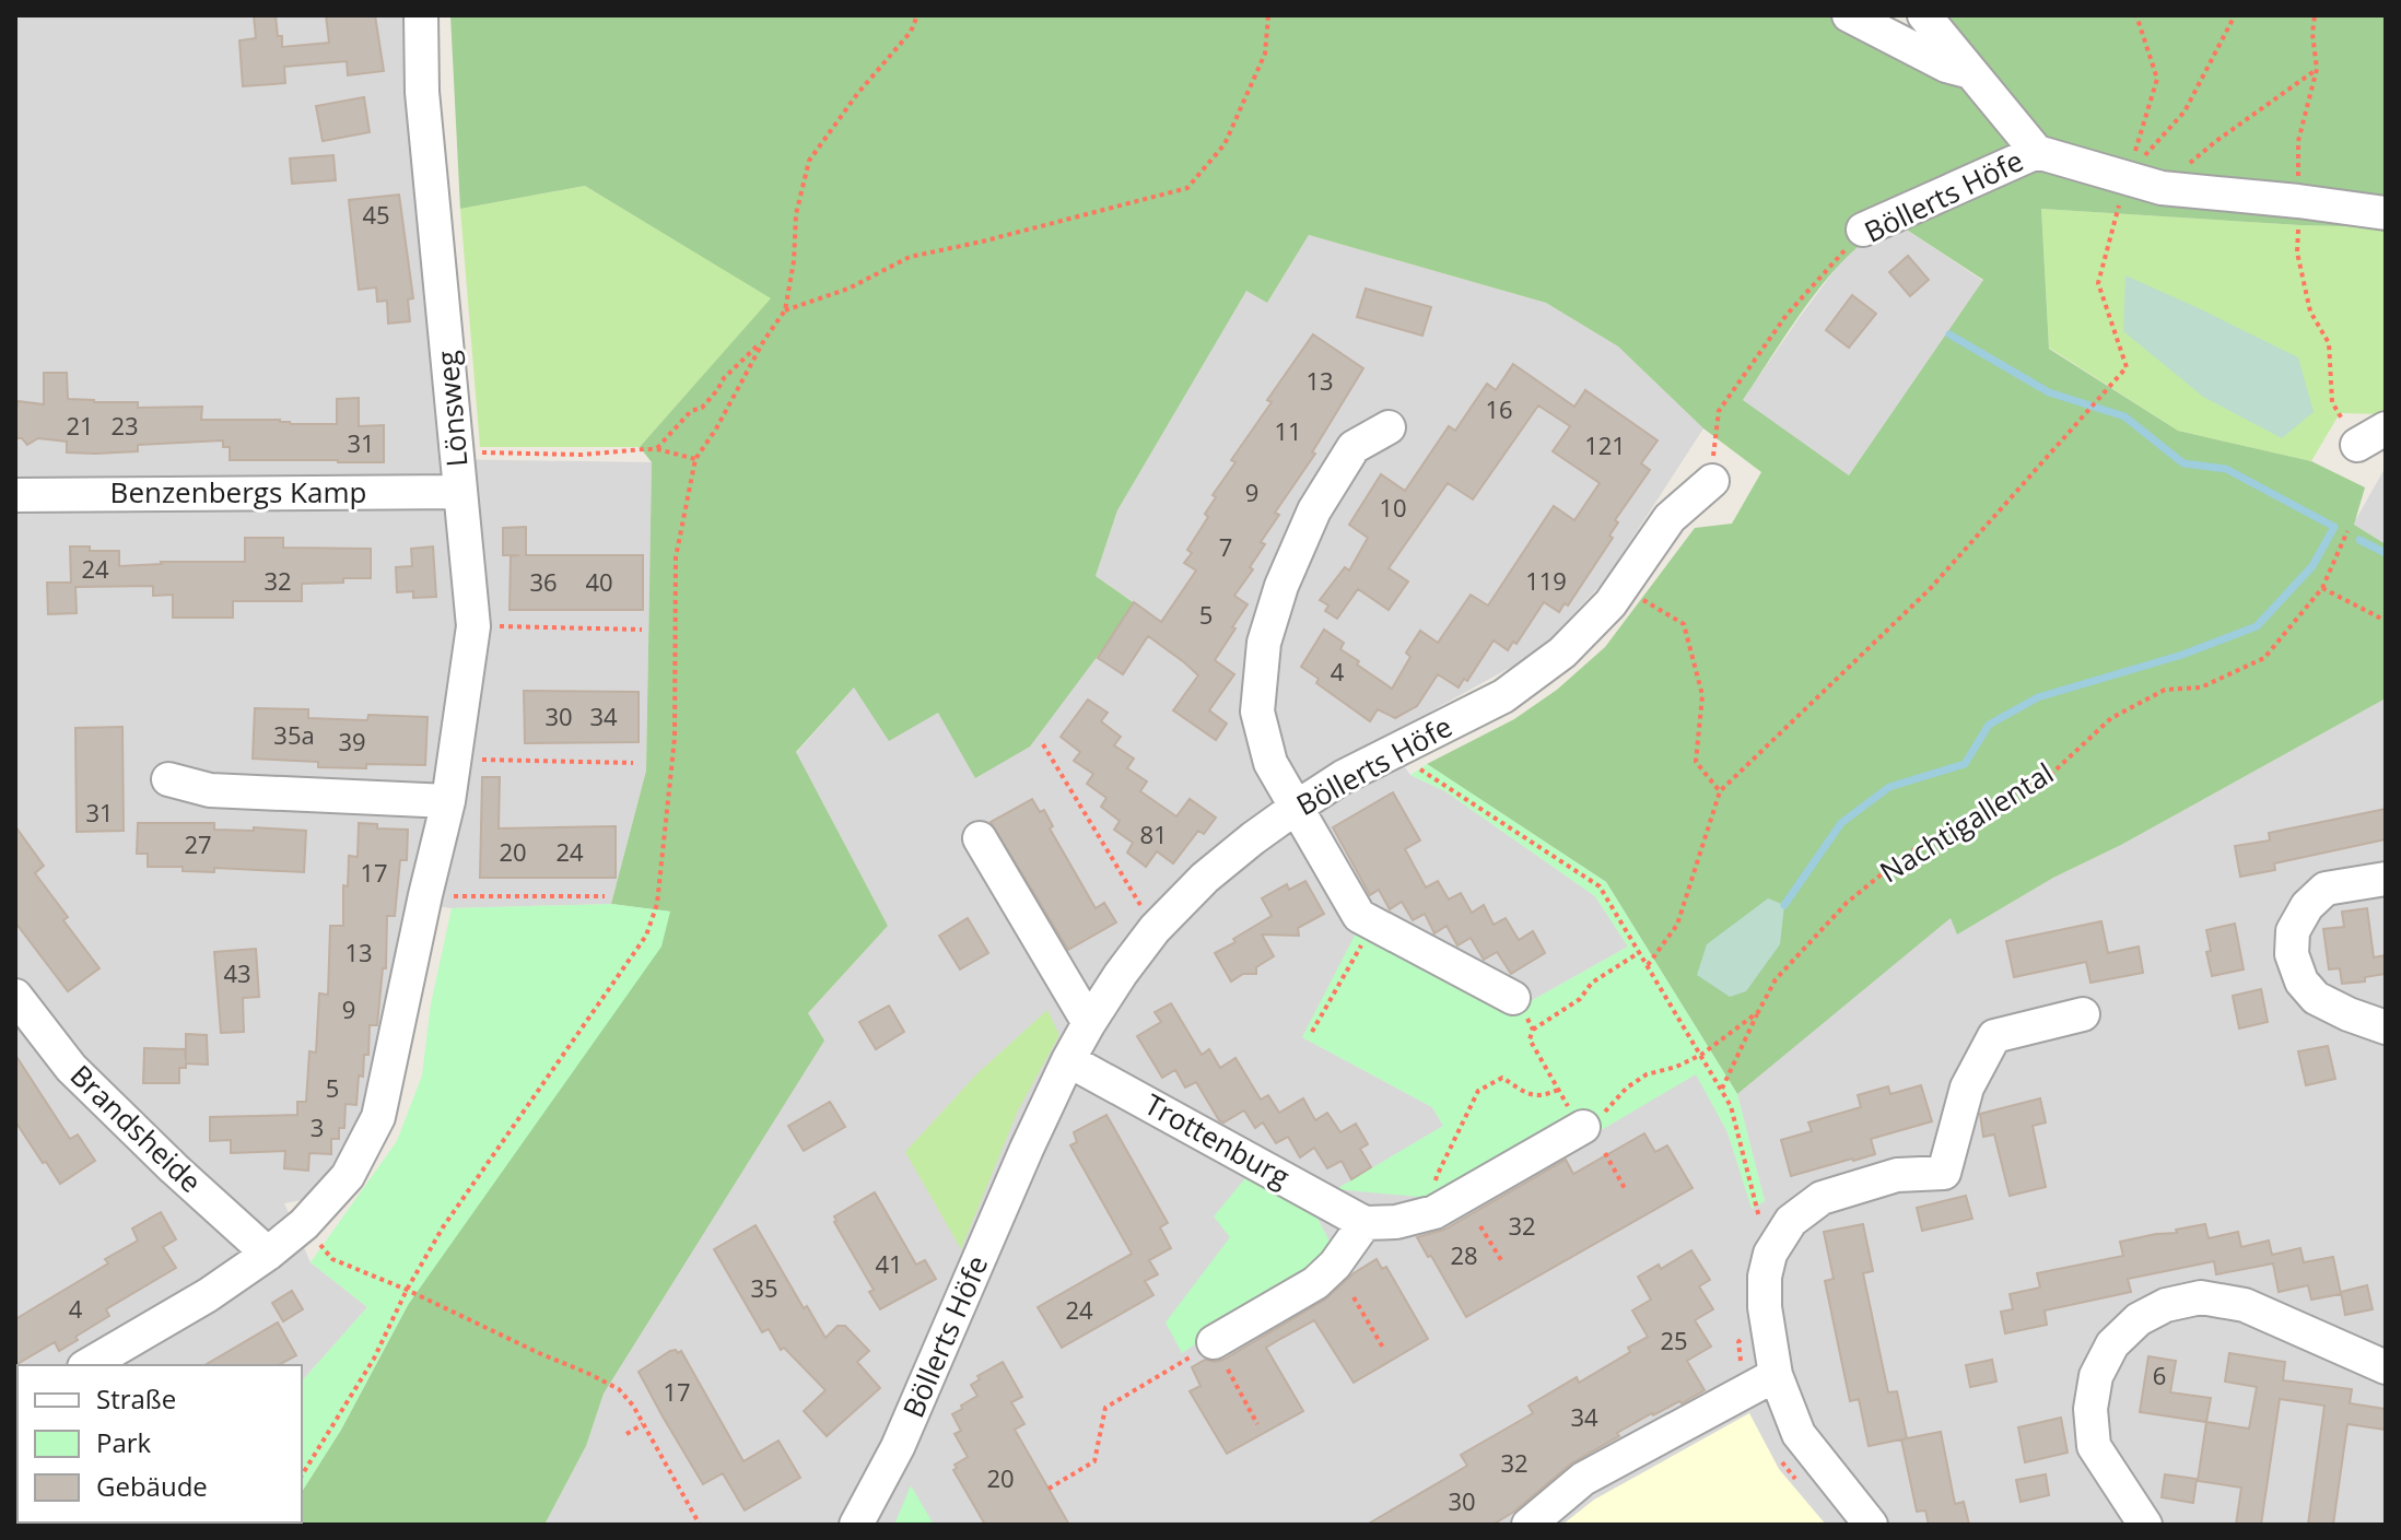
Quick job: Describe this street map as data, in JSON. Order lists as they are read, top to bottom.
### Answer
{
  "streets": {
    "street": [
      "Böllerts Höfe",
      "Lönsweg",
      "Benzenbergs Kamp",
      "Brandsheide",
      "Trottenburg"
    ],
    "path": ["Nachtigallental"]
  },
  "crossings": [
    ["Böllerts Höfe", "Trottenburg"],
    ["Lönsweg", "Benzenbergs Kamp"],
    ["Lönsweg", "Brandsheide"]
  ],
  "house_numbers": [
    "45",
    "13",
    "16",
    "21",
    "23",
    "11",
    "31",
    "121",
    "9",
    "10",
    "7",
    "24",
    "32",
    "119",
    "36",
    "40",
    "5",
    "4",
    "30",
    "34",
    "35a",
    "39",
    "31",
    "81",
    "27",
    "20",
    "24",
    "17",
    "13",
    "43",
    "9",
    "5",
    "3",
    "32",
    "28",
    "41",
    "35",
    "4",
    "24",
    "25",
    "6",
    "17",
    "34",
    "32",
    "20",
    "30"
  ],
  "legend": ["Straße", "Park", "Gebäude"]
}
